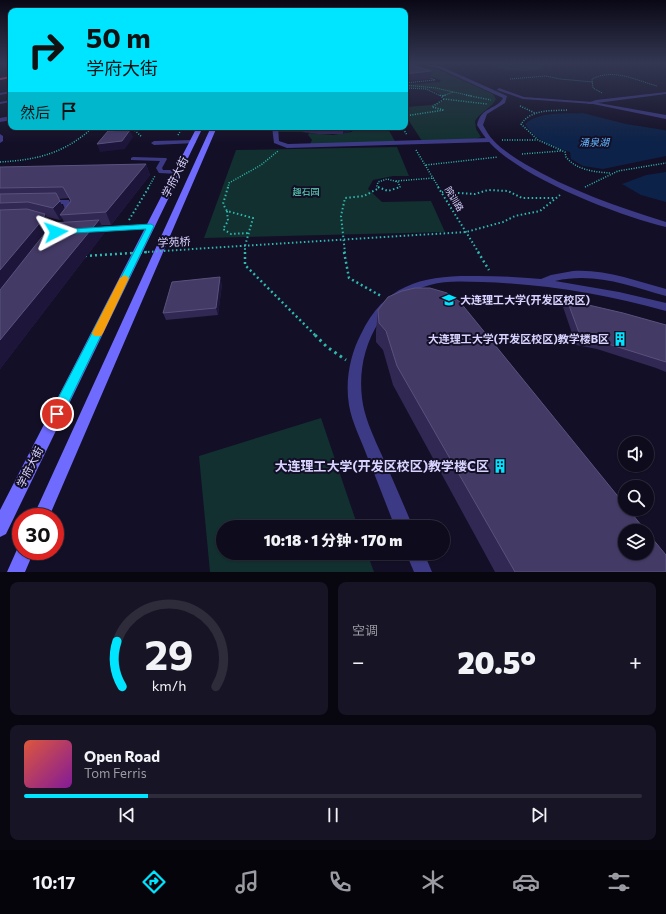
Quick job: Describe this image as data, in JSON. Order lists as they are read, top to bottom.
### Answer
{
  "streets": {
    "main road": ["学府大街"],
    "path": ["院训路", "学苑桥"]
  },
  "crossings": [
    ["院训路", "学苑桥"]
  ],
  "water": ["涌泉湖"],
  "parks": ["趣石园"],
  "places": {
    "school or university": ["大连理工大学(开发区校区)"],
    "building": ["大连理工大学(开发区校区)教学楼B区", "大连理工大学(开发区校区)教学楼C区"]
  },
  "page": {
    "turn": ["50 m", "学府大街"],
    "then": "然后",
    "limit": "30",
    "trip": "10:18 · 1 分钟 · 170 m",
    "tile": "空调",
    "heat": ["−", "20.5°", "+"],
    "song": ["Open Road", "Tom Ferris"],
    "tabs": "10:17",
    "gauge": ["29", "km/h"]
  }
}
